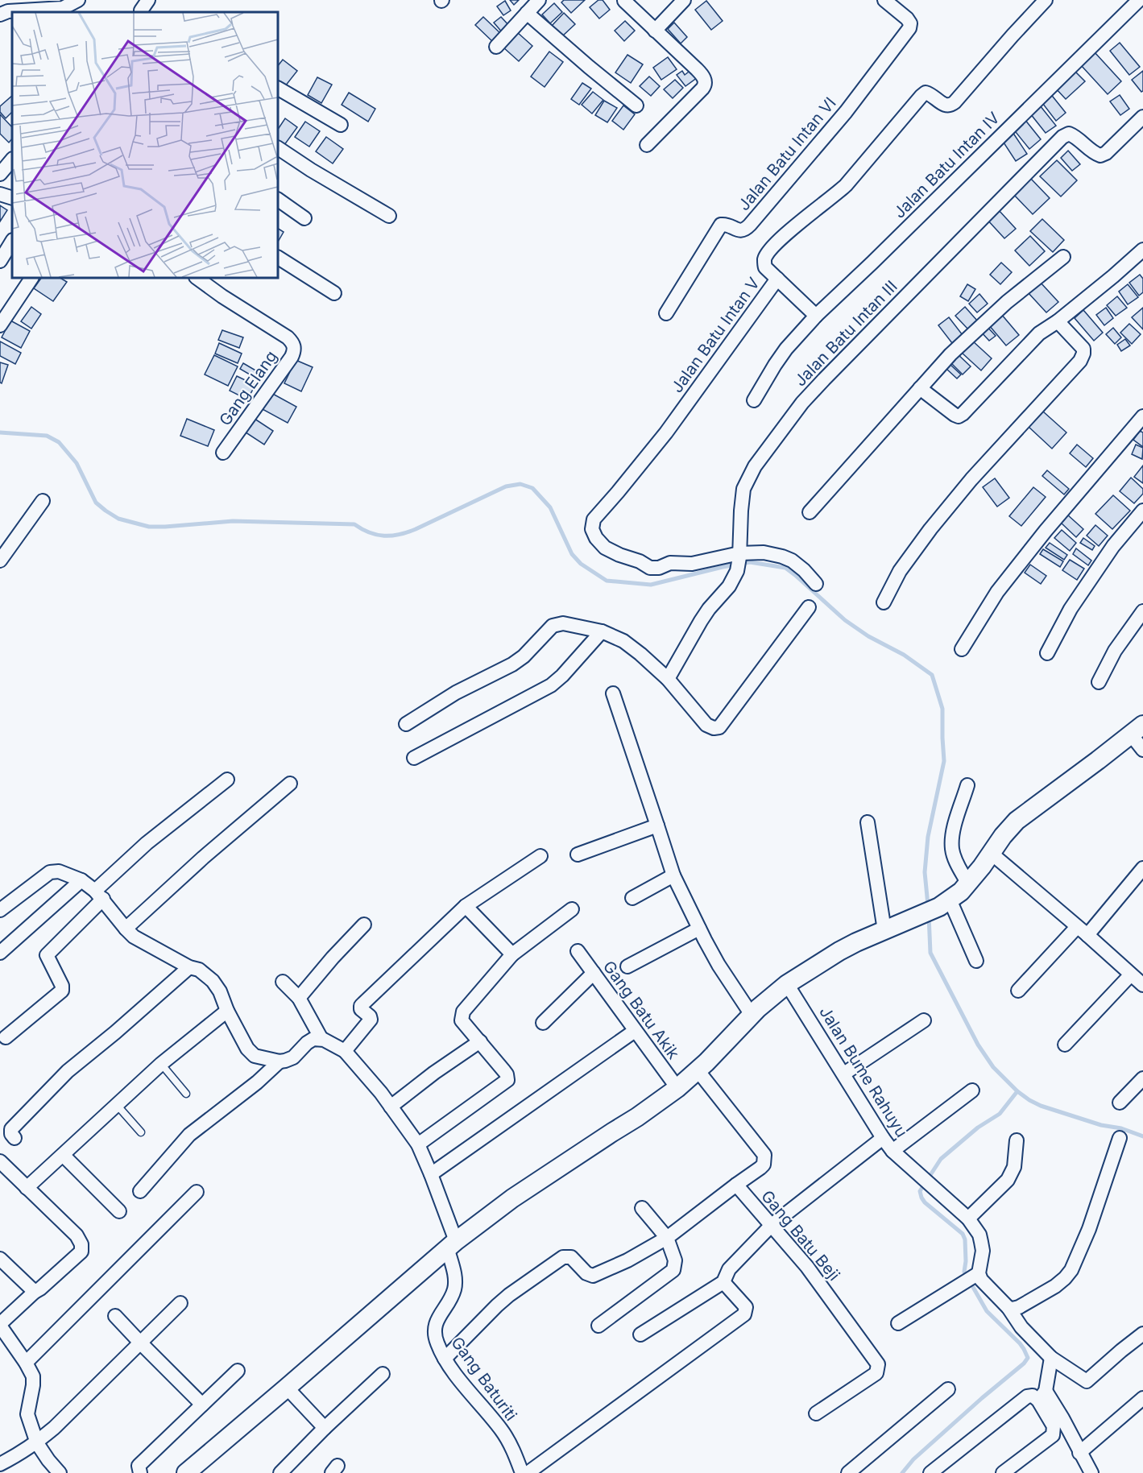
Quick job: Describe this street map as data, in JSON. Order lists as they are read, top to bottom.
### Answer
{
  "streets": {
    "street": [
      "Jalan Batu Intan VI",
      "Jalan Batu Intan IV",
      "Jalan Batu Intan III",
      "Jalan Batu Intan V",
      "Gang Elang",
      "Gang Batu Akik",
      "Jalan Bume Rahuyu",
      "Gang Batu Beji",
      "Gang Baturiti"
    ]
  },
  "crossings": [
    ["Jalan Batu Intan III", "Jalan Batu Intan V"]
  ]
}
